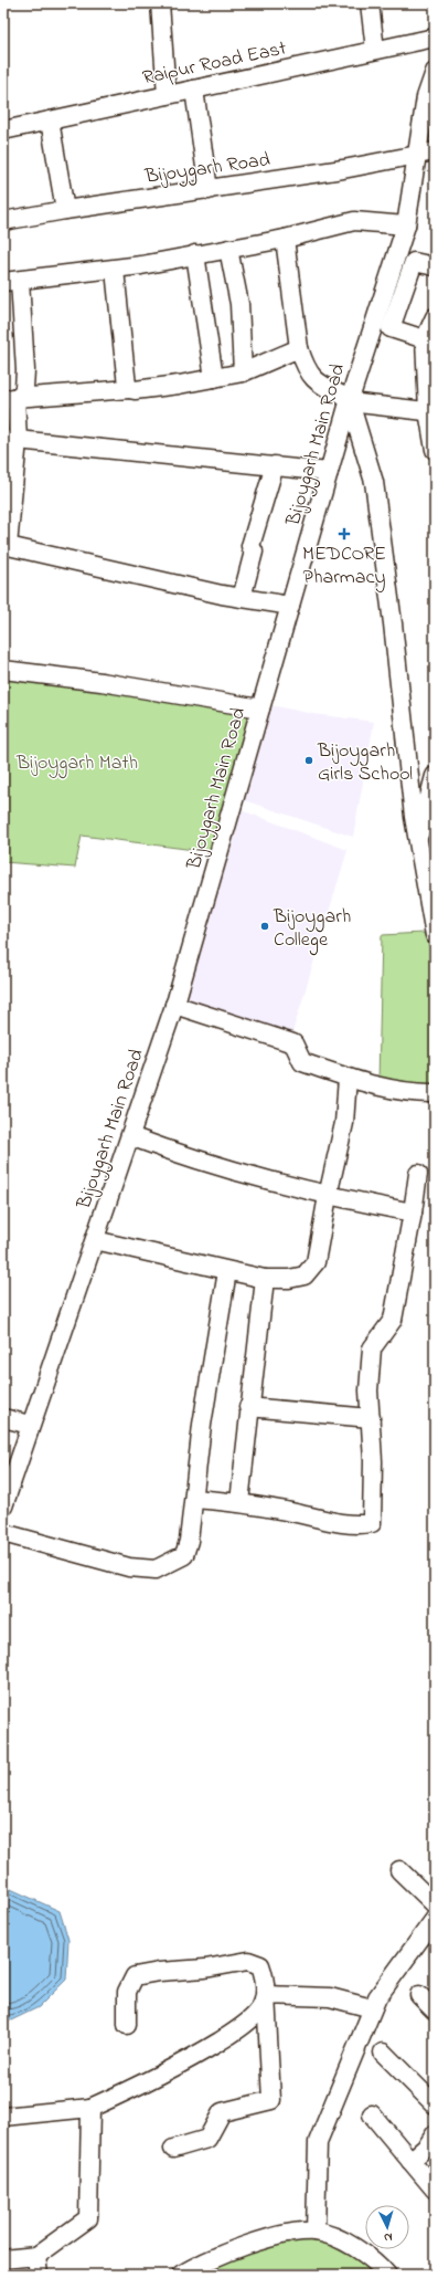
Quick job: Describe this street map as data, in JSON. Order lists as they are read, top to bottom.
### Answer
{
  "streets": {
    "street": ["Raipur Road East", "Bijoygarh Road", "Bijoygarh Main Road"]
  },
  "crossings": [
    ["Bijoygarh Road", "Bijoygarh Main Road"]
  ],
  "parks": ["Bijoygarh Math"],
  "places": {
    "health": ["MEDCORE Pharmacy"],
    "other": ["Bijoygarh Girls School", "Bijoygarh College"]
  },
  "north": "bottom"
}
